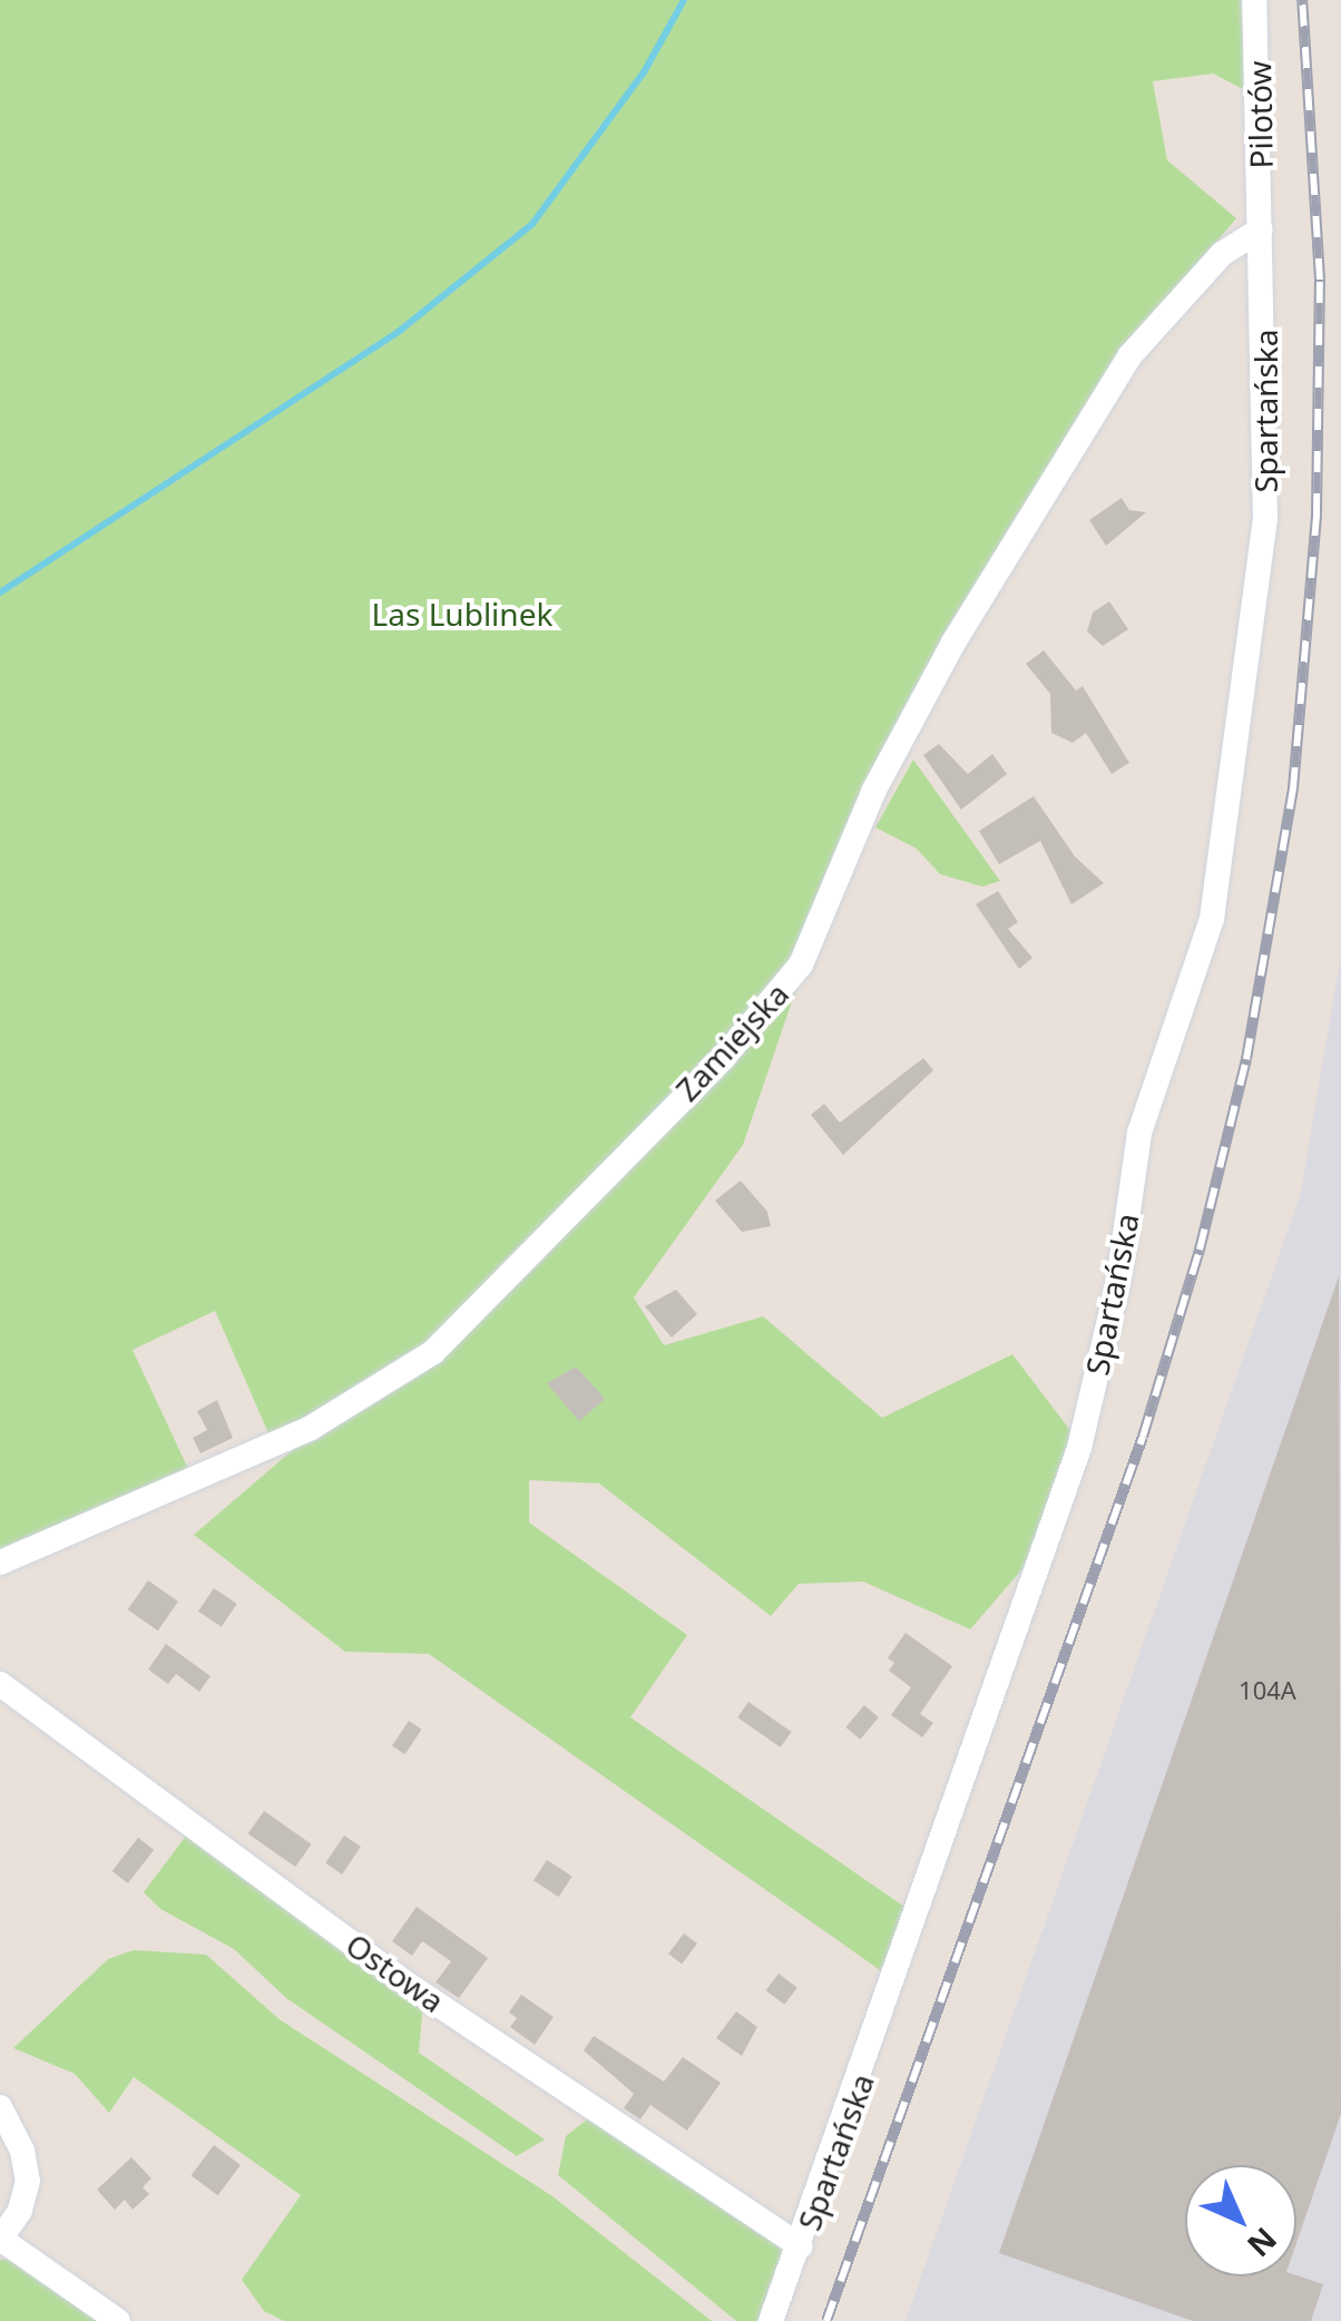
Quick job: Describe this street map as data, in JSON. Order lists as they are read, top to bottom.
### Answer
{
  "streets": {
    "street": [
      "Pilotów",
      "Spartańska",
      "Zamiejska",
      "Ostowa"
    ]
  },
  "crossings": [
    ["Pilotów", "Spartańska"],
    ["Pilotów", "Zamiejska"],
    ["Spartańska", "Zamiejska"],
    ["Spartańska", "Ostowa"]
  ],
  "parks": ["Las Lublinek"],
  "house_numbers": ["104A"],
  "north": "bottom right"
}
